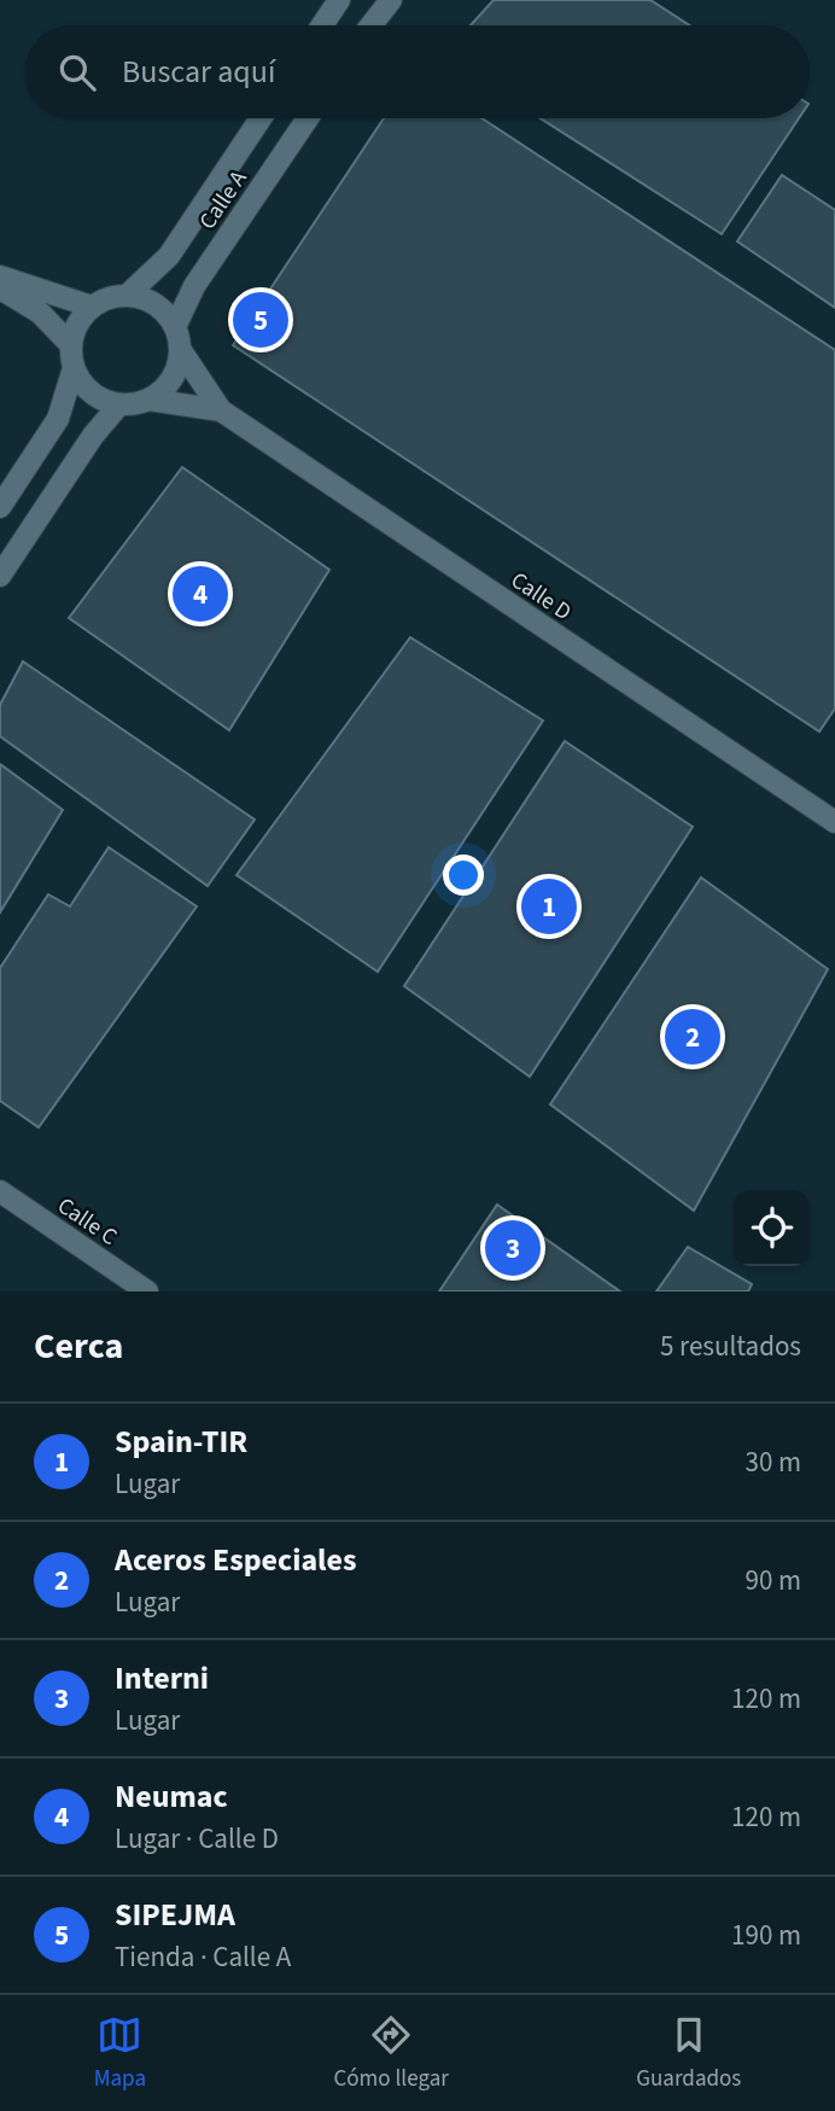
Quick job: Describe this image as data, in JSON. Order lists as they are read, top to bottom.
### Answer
{
  "streets": {
    "street": ["Calle A", "Calle D", "Calle C"]
  },
  "crossings": [
    ["Calle A", "Calle D"]
  ],
  "page": {
    "search": "Buscar aquí",
    "pins": [
      "5",
      "4",
      "1",
      "2",
      "3"
    ],
    "heading": ["Cerca", "5 resultados"],
    "list": [
      {
        "mark": "1",
        "name": "Spain-TIR",
        "note": "Lugar",
        "value": "30 m"
      },
      {
        "mark": "2",
        "name": "Aceros Especiales",
        "note": "Lugar",
        "value": "90 m"
      },
      {
        "mark": "3",
        "name": "Interni",
        "note": "Lugar",
        "value": "120 m"
      },
      {
        "mark": "4",
        "name": "Neumac",
        "note": "Lugar · Calle D",
        "value": "120 m"
      },
      {
        "mark": "5",
        "name": "SIPEJMA",
        "note": "Tienda · Calle A",
        "value": "190 m"
      }
    ],
    "nav": ["Mapa", "Cómo llegar", "Guardados"]
  }
}
